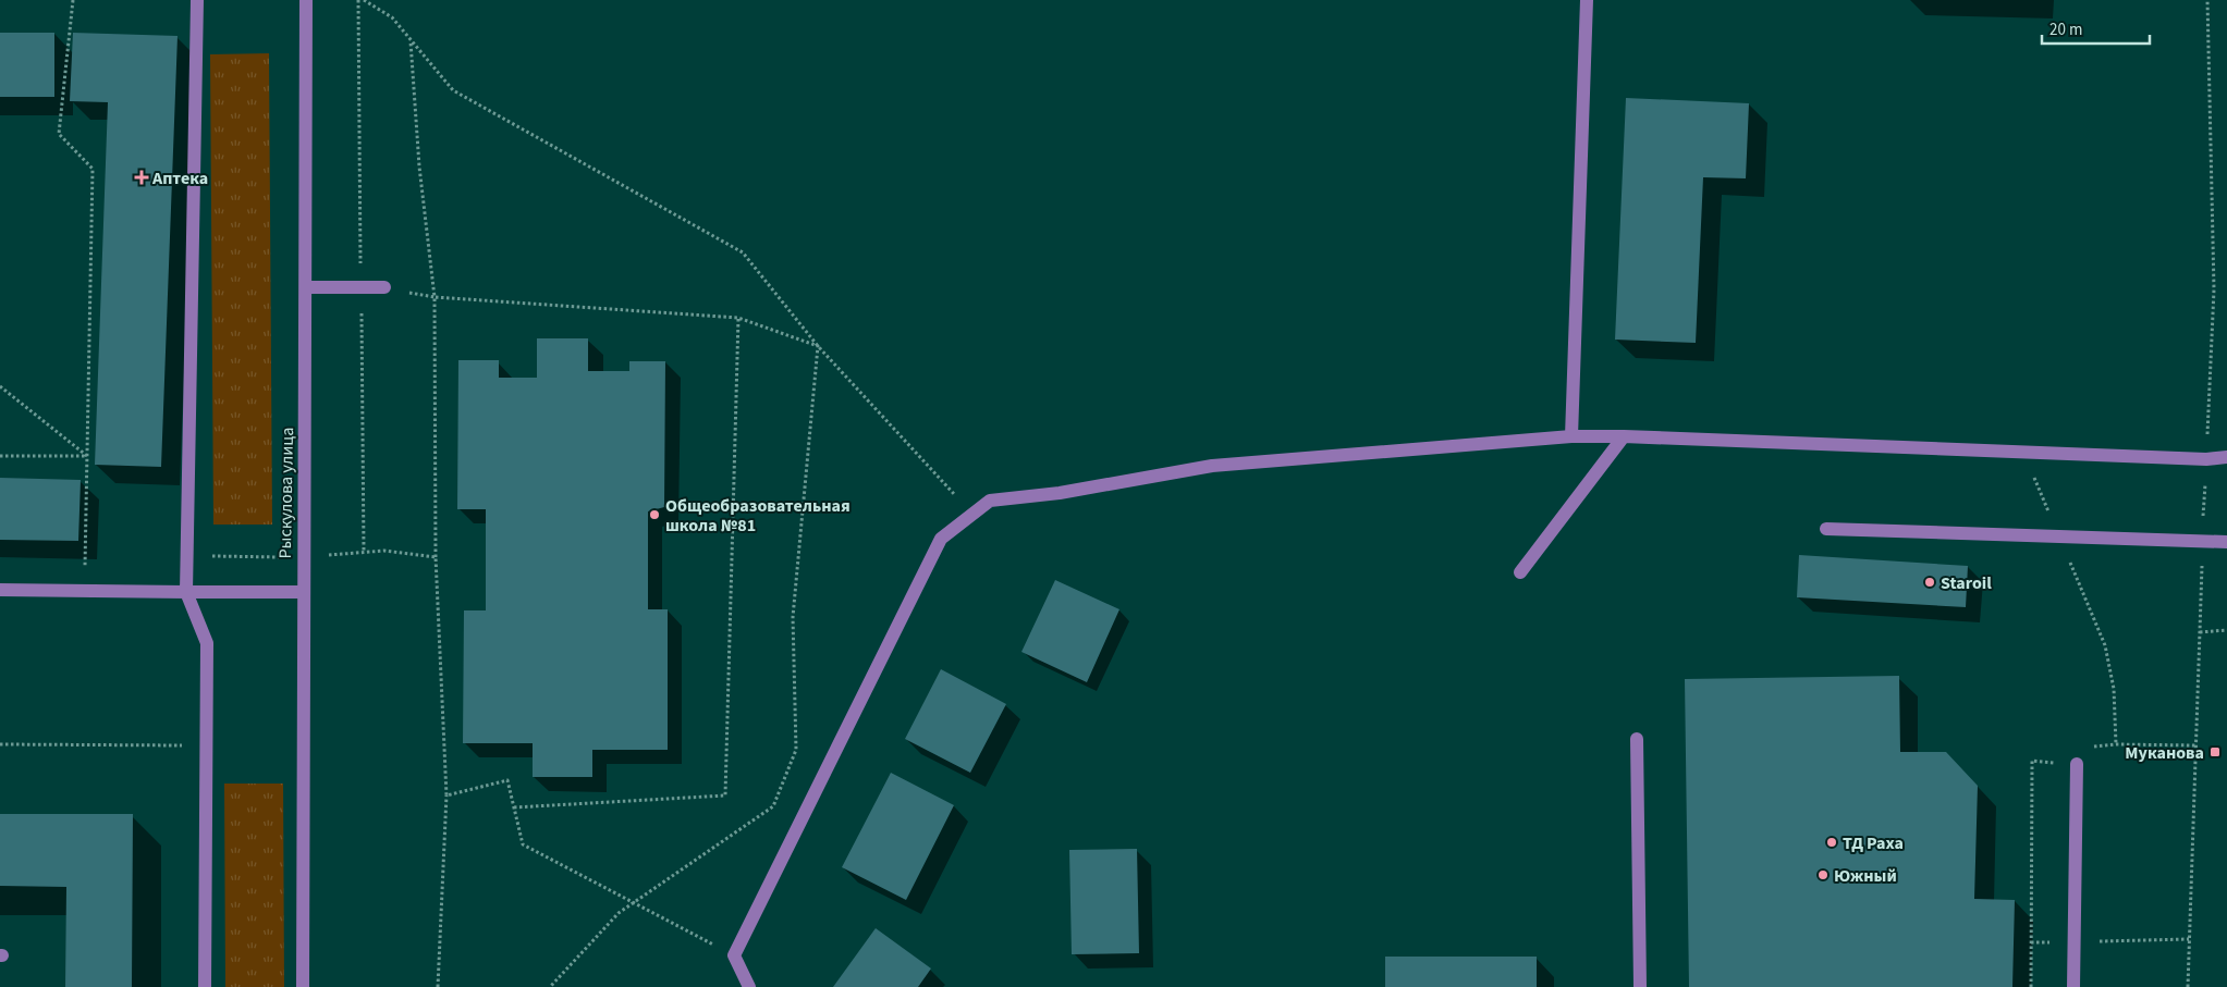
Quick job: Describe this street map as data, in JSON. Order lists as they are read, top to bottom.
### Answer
{
  "streets": {
    "street": ["Рыскулова улица"]
  },
  "places": {
    "health": ["Аптека"],
    "other": [
      "Общеобразовательная школа №81",
      "Staroil",
      "ТД Раха",
      "Южный"
    ],
    "transit": ["Муканова"]
  },
  "scale_bar": "20 m"
}
